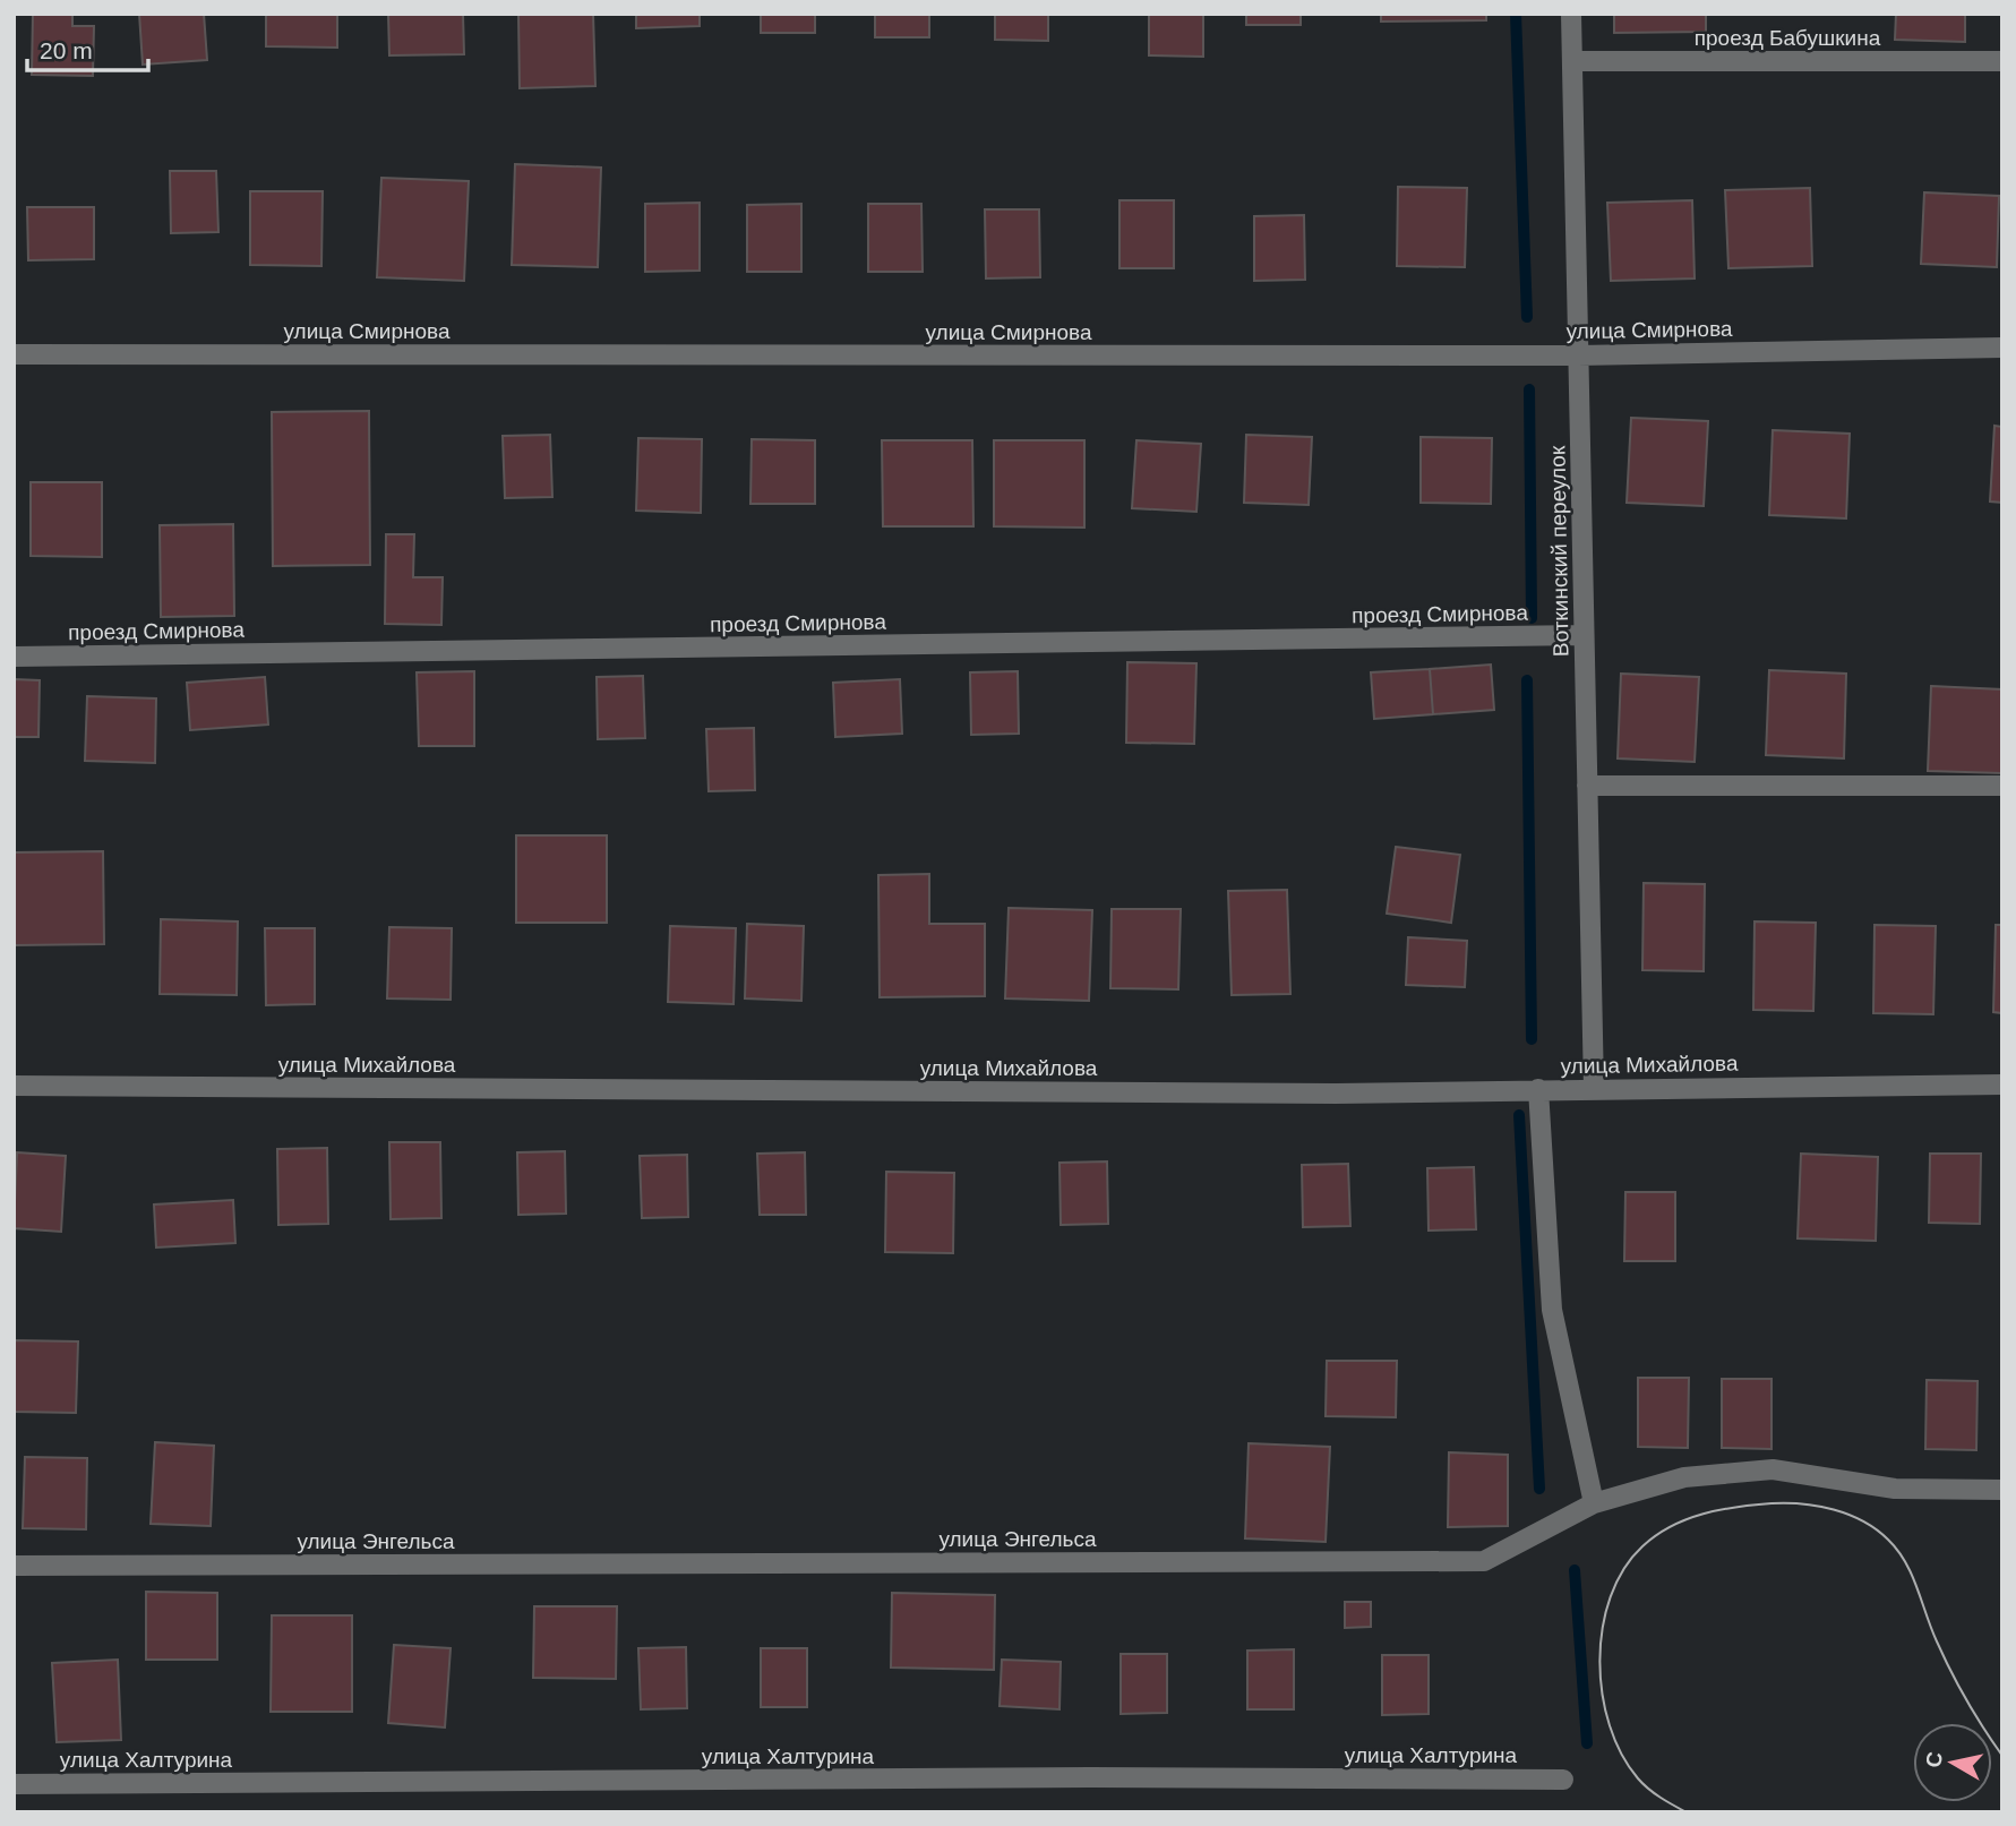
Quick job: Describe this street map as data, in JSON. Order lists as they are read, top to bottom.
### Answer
{
  "streets": {
    "street": [
      "проезд Бабушкина",
      "улица Смирнова",
      "Воткинский переулок",
      "проезд Смирнова",
      "улица Михайлова",
      "улица Энгельса",
      "улица Халтурина"
    ]
  },
  "crossings": [
    ["проезд Бабушкина", "Воткинский переулок"],
    ["улица Смирнова", "Воткинский переулок"],
    ["Воткинский переулок", "проезд Смирнова"],
    ["Воткинский переулок", "улица Михайлова"]
  ],
  "scale_bar": "20 m",
  "north": "left"
}
